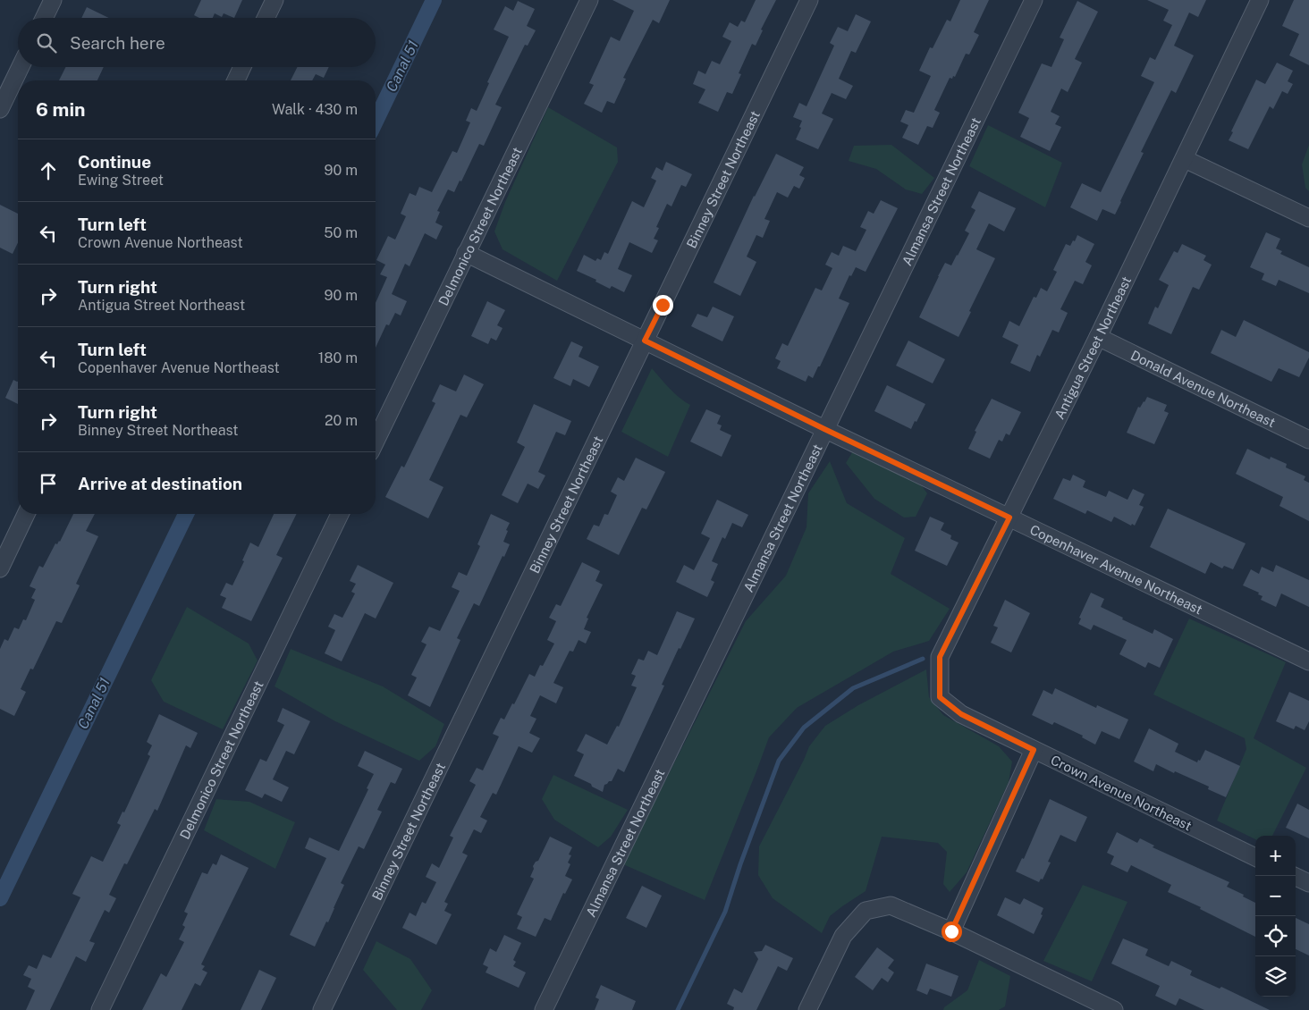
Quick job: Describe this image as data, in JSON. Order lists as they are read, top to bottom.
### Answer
{
  "streets": {
    "street": [
      "Binney Street Northeast",
      "Almansa Street Northeast",
      "Delmonico Street Northeast",
      "Antigua Street Northeast",
      "Donald Avenue Northeast",
      "Copenhaver Avenue Northeast",
      "Crown Avenue Northeast"
    ]
  },
  "crossings": [
    ["Binney Street Northeast", "Copenhaver Avenue Northeast"],
    ["Almansa Street Northeast", "Copenhaver Avenue Northeast"],
    ["Delmonico Street Northeast", "Copenhaver Avenue Northeast"],
    ["Antigua Street Northeast", "Donald Avenue Northeast"],
    ["Antigua Street Northeast", "Copenhaver Avenue Northeast"],
    ["Antigua Street Northeast", "Crown Avenue Northeast"]
  ],
  "water": ["Canal 51"],
  "page": {
    "search": "Search here",
    "heading": ["6 min", "Walk · 430 m"],
    "list": [
      ["Continue", "Ewing Street", "90 m"],
      ["Turn left", "Crown Avenue Northeast", "50 m"],
      ["Turn right", "Antigua Street Northeast", "90 m"],
      ["Turn left", "Copenhaver Avenue Northeast", "180 m"],
      ["Turn right", "Binney Street Northeast", "20 m"],
      "Arrive at destination"
    ],
    "map_buttons": ["+", "−"]
  }
}
